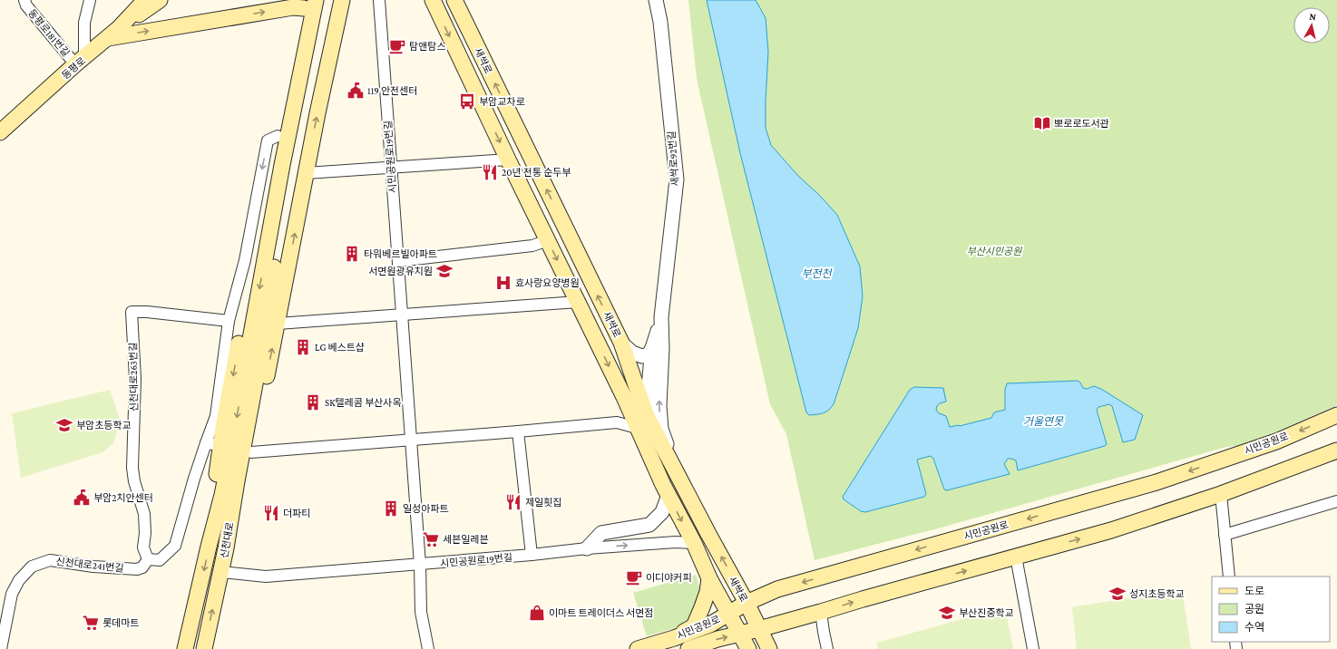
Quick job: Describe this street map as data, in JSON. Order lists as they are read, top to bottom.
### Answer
{
  "streets": {
    "main road": [
      "새싹로",
      "동평로",
      "시민공원로",
      "신천대로"
    ],
    "street": [
      "동평로181번길",
      "시민공원로19번길",
      "새싹로92번길",
      "신천대로263번길",
      "신천대로241번길"
    ]
  },
  "crossings": [
    ["동평로181번길", "동평로"],
    ["새싹로", "새싹로92번길"],
    ["새싹로", "시민공원로"],
    ["신천대로263번길", "신천대로241번길"]
  ],
  "water": ["부전천", "거울연못"],
  "parks": ["부산시민공원"],
  "places": {
    "cafe": ["탐앤탐스", "이디야커피"],
    "public building": ["119 안전센터", "부암2치안센터"],
    "bus stop": ["부암교차로"],
    "library": ["뽀로로도서관"],
    "restaurant": ["20년 전통 순두부", "제일횟집", "더파티"],
    "building": [
      "타워베르빌아파트",
      "LG 베스트샵",
      "SK텔레콤 부산사옥",
      "일성아파트"
    ],
    "school or university": [
      "서면원광유치원",
      "부암초등학교",
      "성지초등학교",
      "부산진중학교"
    ],
    "hospital": ["효사랑요양병원"],
    "supermarket": ["세븐일레븐", "롯데마트"],
    "shop": ["이마트 트레이더스 서면점"]
  },
  "legend": ["도로", "공원", "수역"],
  "north": "top"
}
